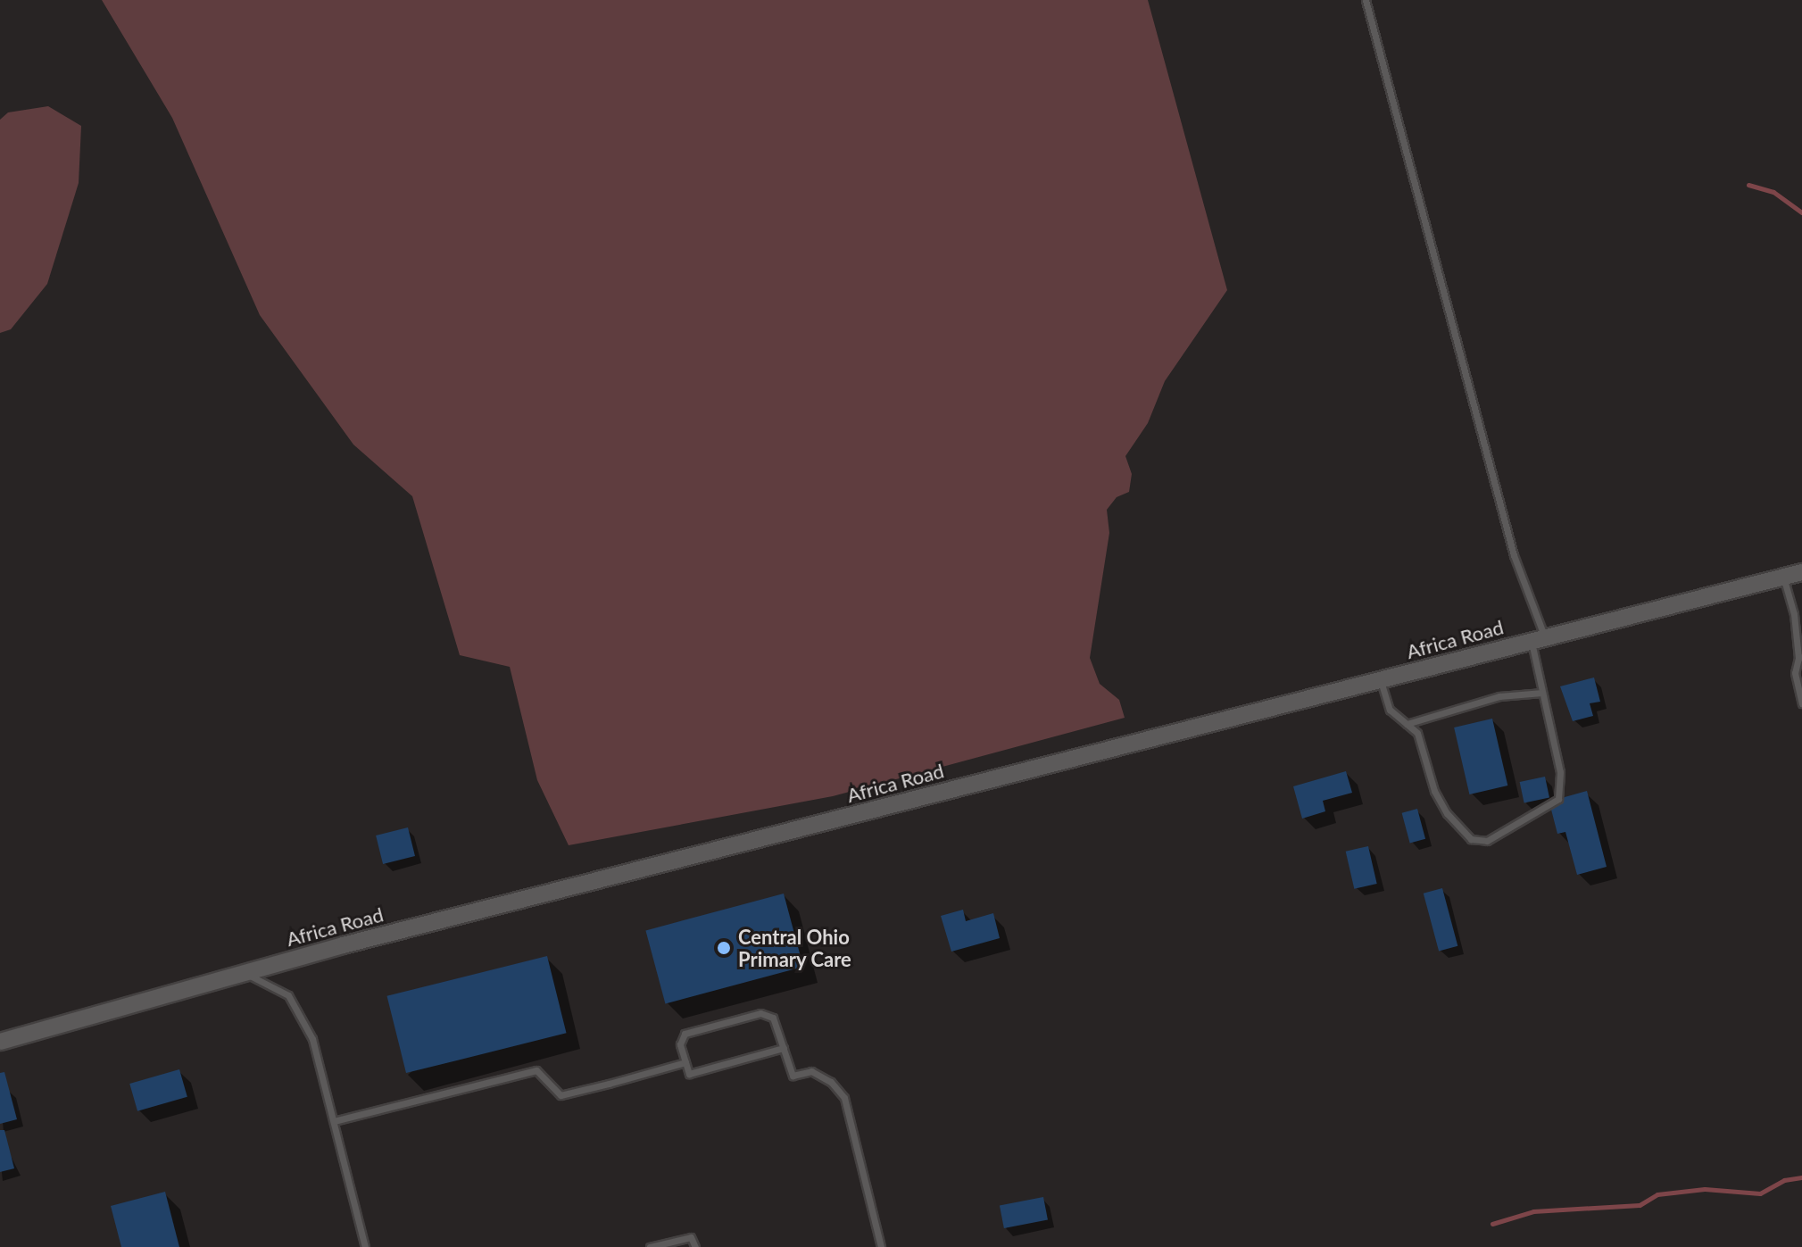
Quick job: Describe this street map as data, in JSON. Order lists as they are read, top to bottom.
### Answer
{
  "streets": {
    "street": ["Africa Road"]
  },
  "places": ["Central Ohio Primary Care"]
}
